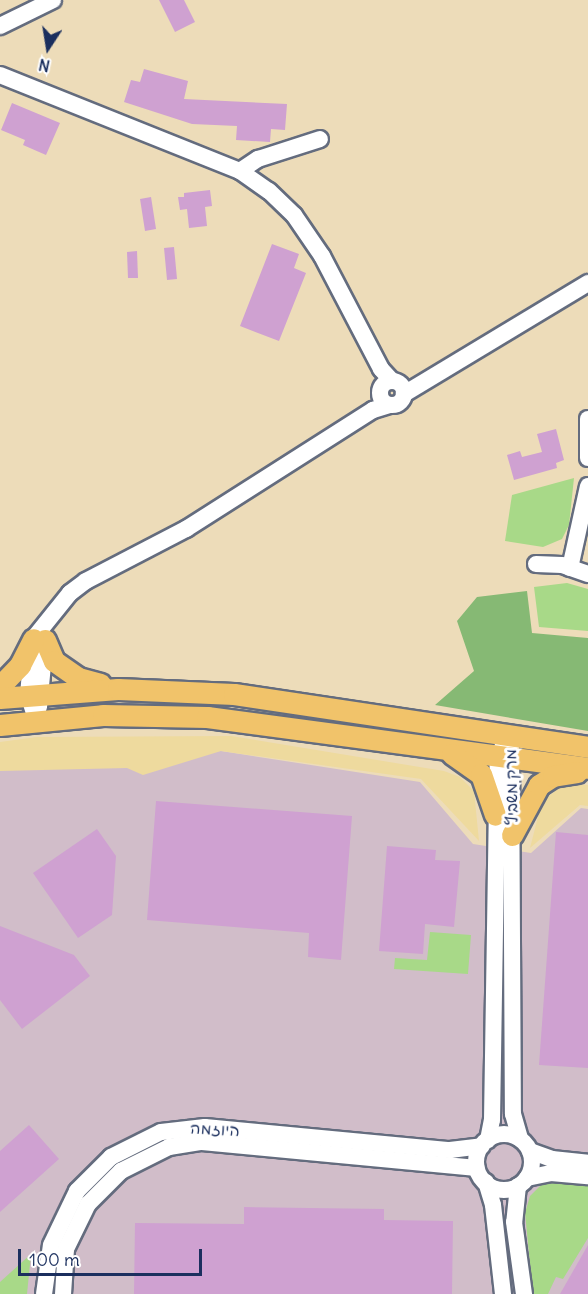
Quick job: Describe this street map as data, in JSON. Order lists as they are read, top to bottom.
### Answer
{
  "streets": {
    "street": ["מרק משביץ", "היוזמה"]
  },
  "crossings": [
    ["מרק משביץ", "היוזמה"]
  ],
  "scale_bar": "100 m",
  "north": "bottom"
}
